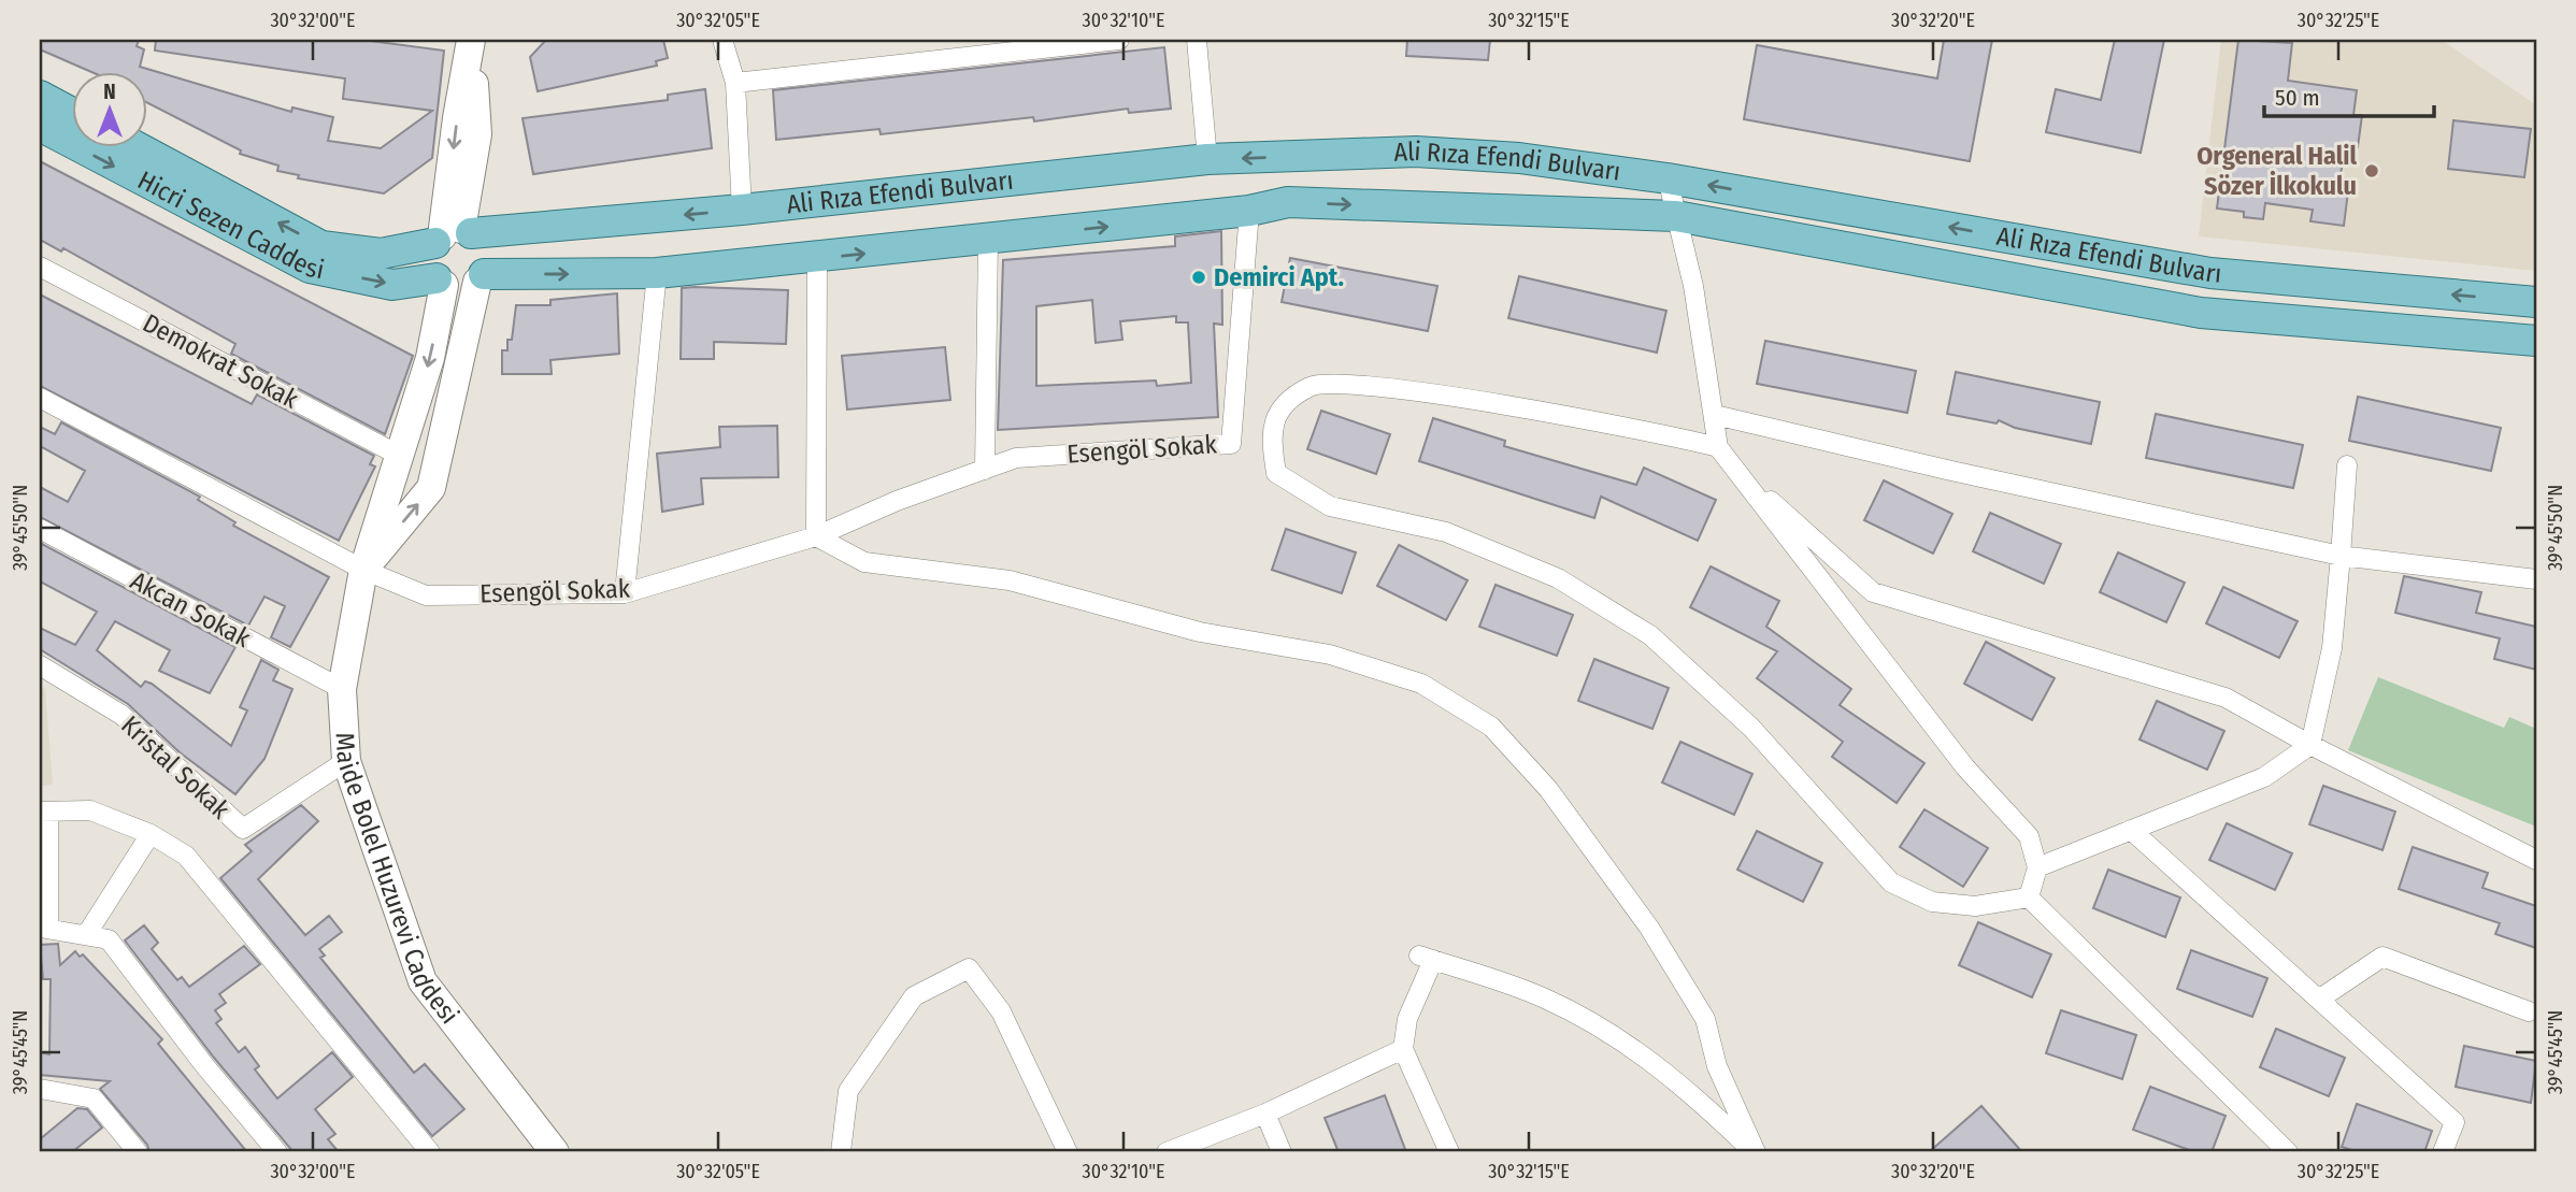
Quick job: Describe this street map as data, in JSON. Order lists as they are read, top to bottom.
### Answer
{
  "streets": {
    "main road": ["Ali Rıza Efendi Bulvarı", "Hicri Sezen Caddesi", "Maide Bolel Huzurevi Caddesi"],
    "street": [
      "Demokrat Sokak",
      "Esengöl Sokak",
      "Akcan Sokak",
      "Kristal Sokak"
    ]
  },
  "crossings": [
    ["Ali Rıza Efendi Bulvarı", "Hicri Sezen Caddesi"],
    ["Ali Rıza Efendi Bulvarı", "Esengöl Sokak"],
    ["Ali Rıza Efendi Bulvarı", "Maide Bolel Huzurevi Caddesi"],
    ["Hicri Sezen Caddesi", "Maide Bolel Huzurevi Caddesi"],
    ["Demokrat Sokak", "Maide Bolel Huzurevi Caddesi"],
    ["Esengöl Sokak", "Maide Bolel Huzurevi Caddesi"],
    ["Akcan Sokak", "Maide Bolel Huzurevi Caddesi"],
    ["Kristal Sokak", "Maide Bolel Huzurevi Caddesi"]
  ],
  "one_way": ["Hicri Sezen Caddesi"],
  "places": ["Orgeneral Halil Sözer İlkokulu", "Demirci Apt."],
  "scale_bar": "50 m",
  "north": "top",
  "coordinates": [
    "30°32'00\"E",
    "30°32'05\"E",
    "30°32'10\"E",
    "30°32'15\"E",
    "30°32'20\"E",
    "30°32'25\"E",
    "39°45'50\"N",
    "39°45'45\"N"
  ]
}
